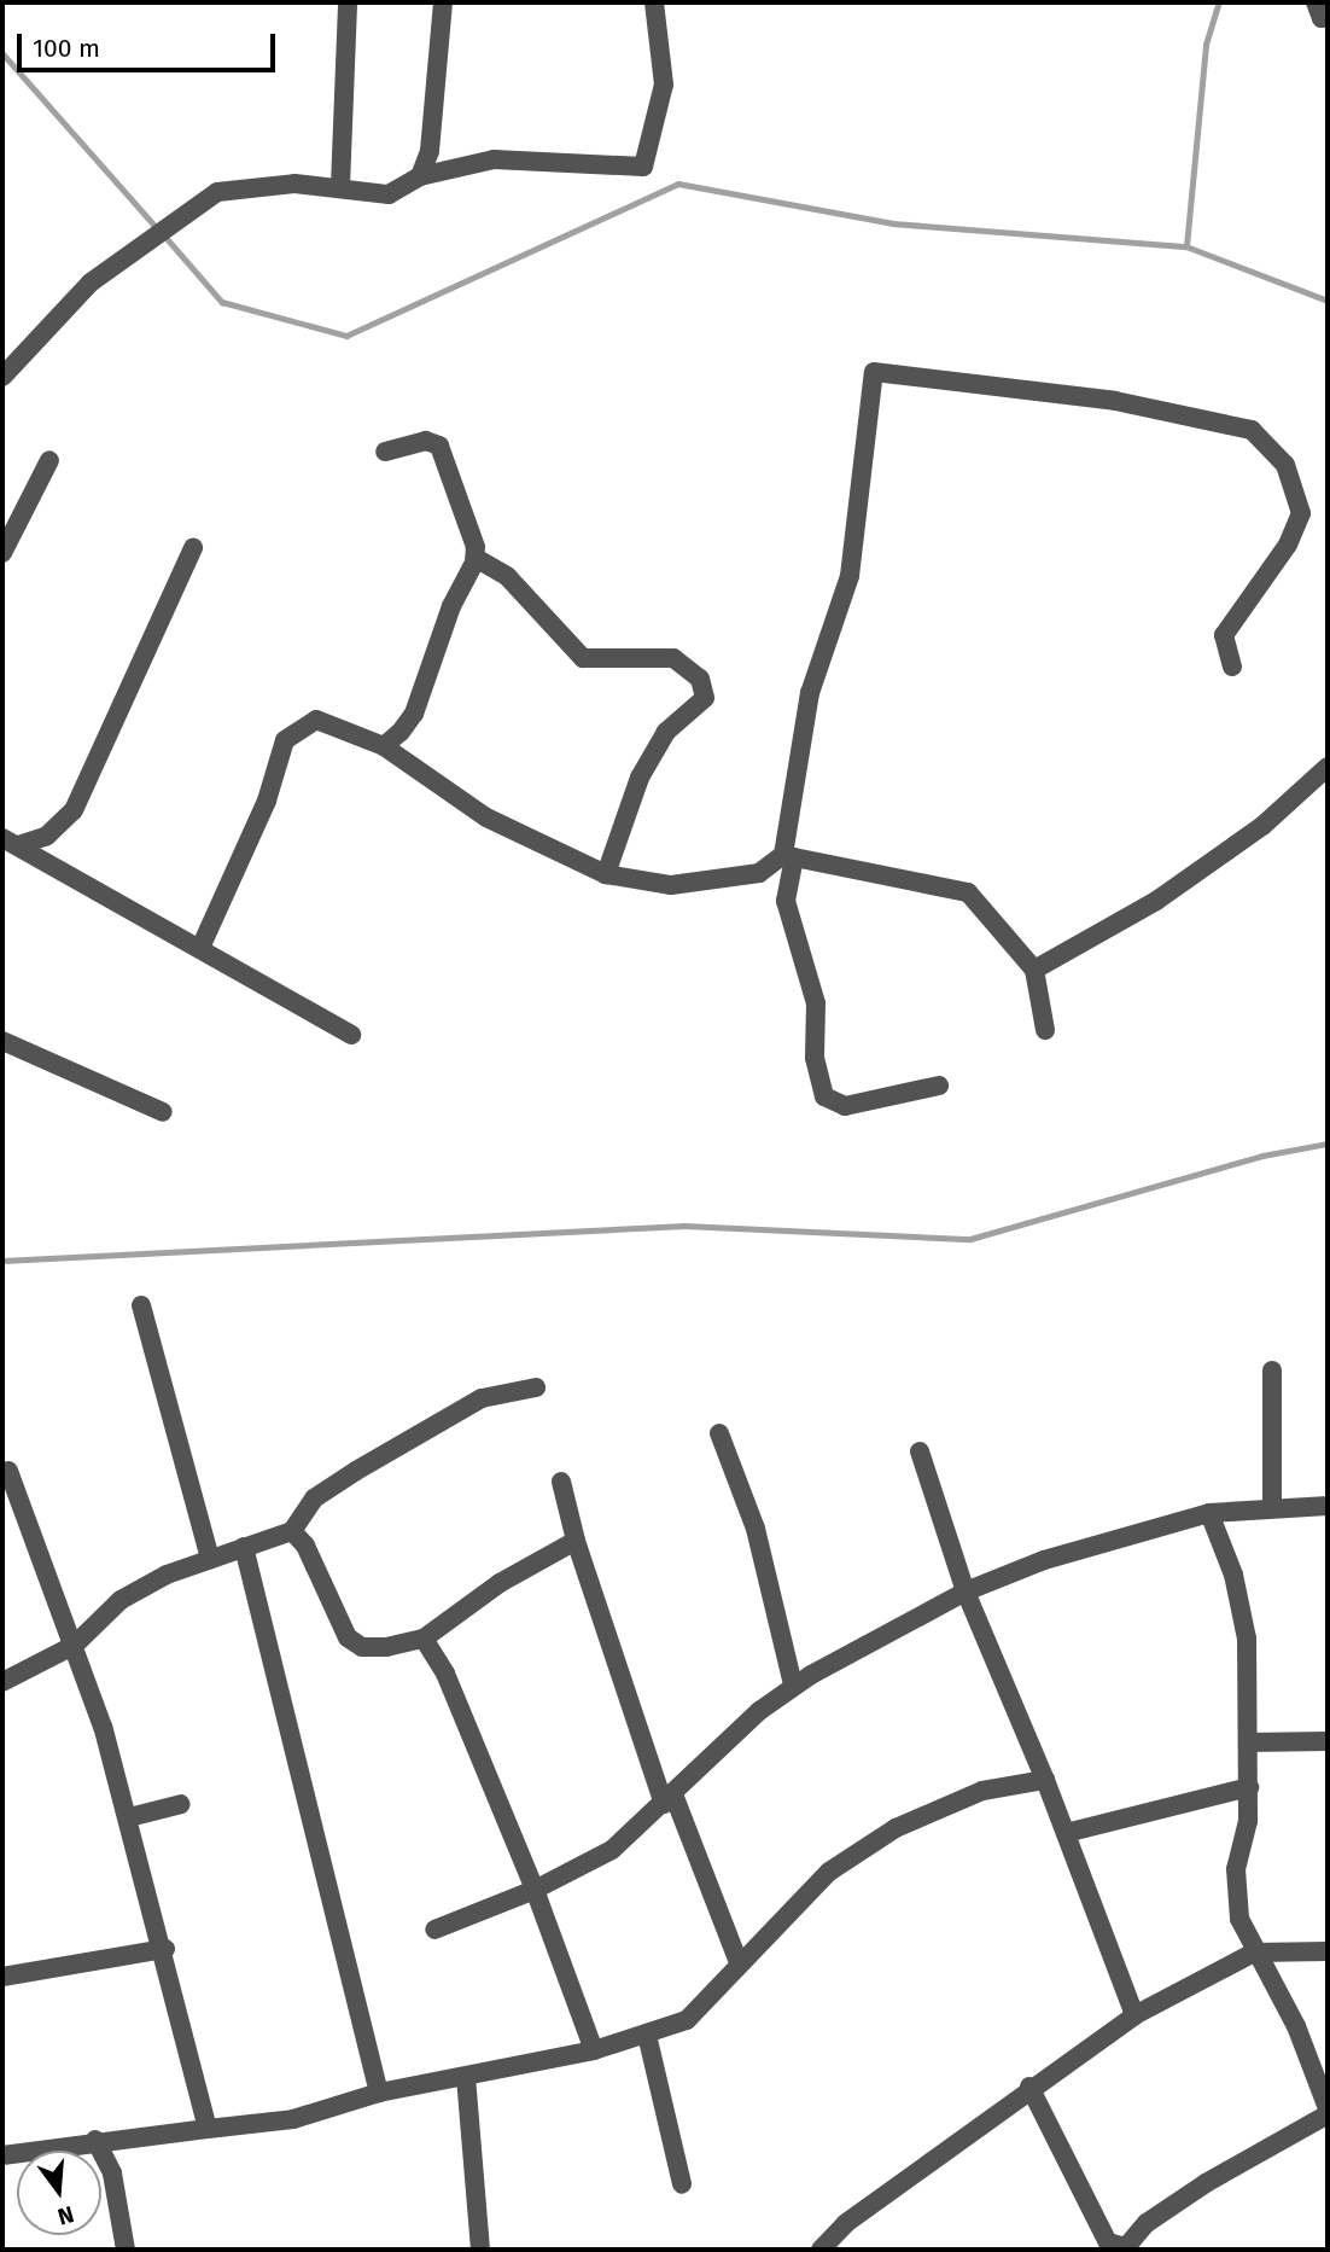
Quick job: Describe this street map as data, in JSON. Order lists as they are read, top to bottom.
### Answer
{
  "scale_bar": "100 m",
  "north": "bottom"
}
